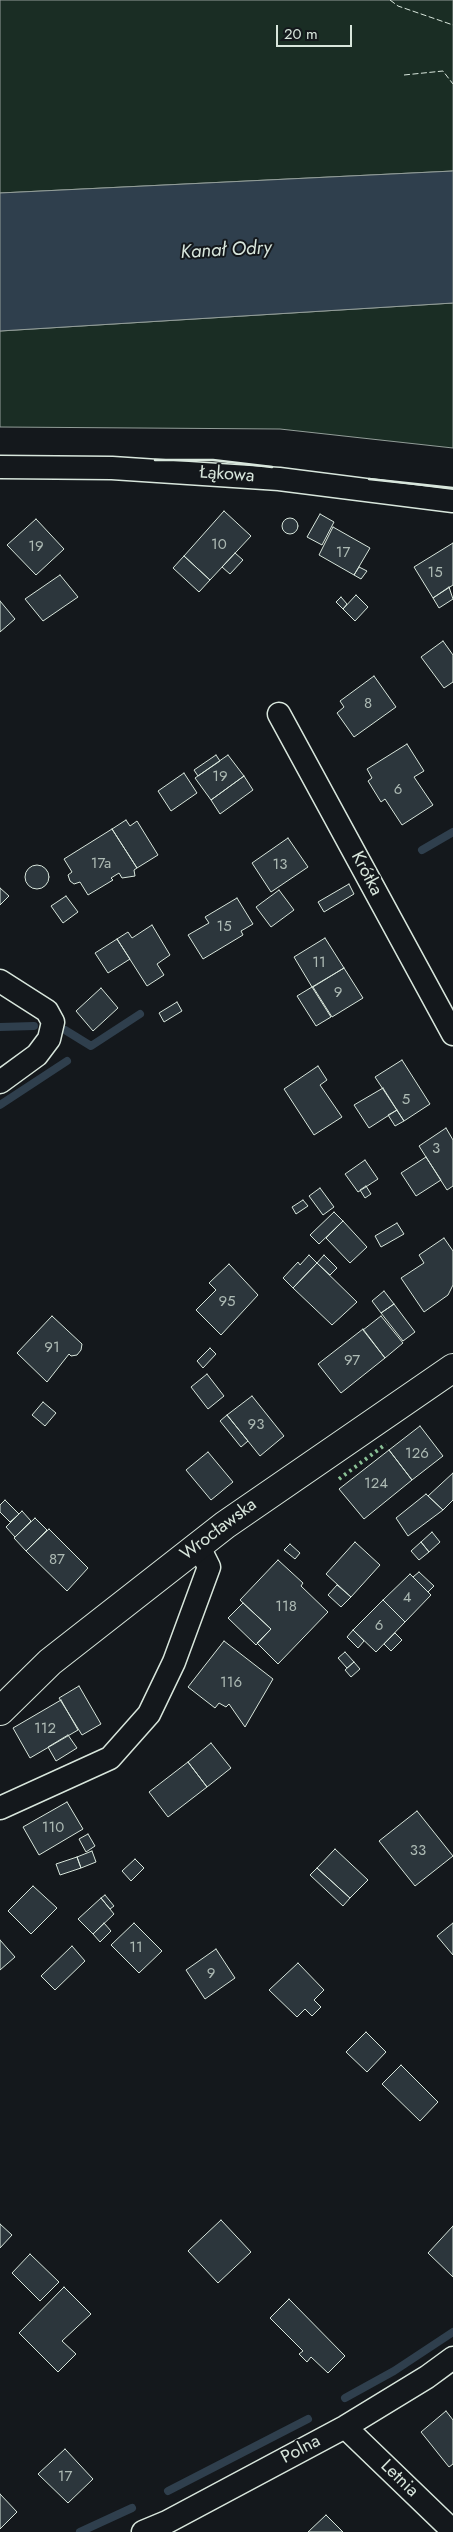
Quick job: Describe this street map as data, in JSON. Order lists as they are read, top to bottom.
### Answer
{
  "streets": {
    "main road": ["Wrocławska"],
    "street": [
      "Łąkowa",
      "Krótka",
      "Polna",
      "Letnia"
    ]
  },
  "crossings": [
    ["Polna", "Letnia"]
  ],
  "water": ["Kanał Odry"],
  "house_numbers": [
    "10",
    "19",
    "17",
    "15",
    "8",
    "19",
    "6",
    "17a",
    "13",
    "15",
    "11",
    "9",
    "5",
    "3",
    "95",
    "91",
    "97",
    "93",
    "126",
    "124",
    "87",
    "4",
    "118",
    "6",
    "116",
    "112",
    "110",
    "33",
    "11",
    "9",
    "17"
  ],
  "scale_bar": "20 m"
}
